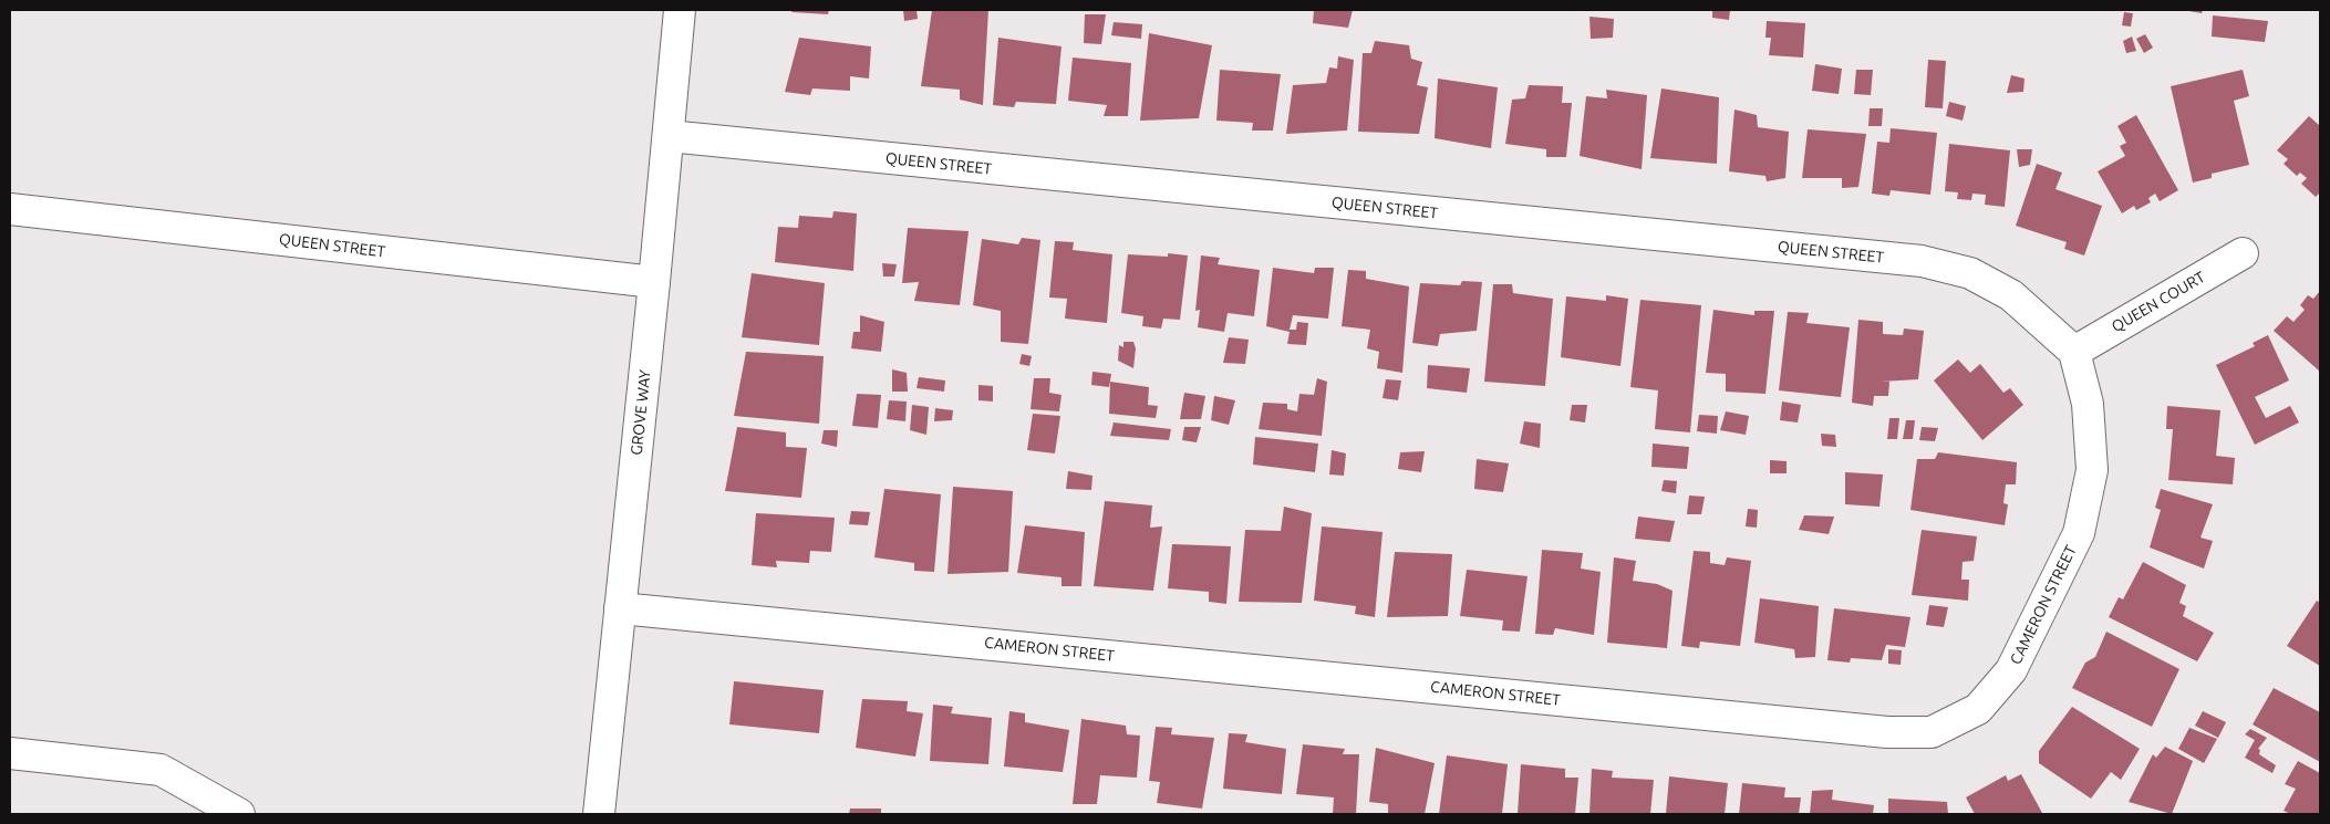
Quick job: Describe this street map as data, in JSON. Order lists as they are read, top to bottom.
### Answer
{
  "streets": {
    "street": [
      "QUEEN STREET",
      "QUEEN COURT",
      "GROVE WAY",
      "CAMERON STREET"
    ]
  },
  "crossings": [
    ["QUEEN STREET", "QUEEN COURT"],
    ["QUEEN STREET", "GROVE WAY"],
    ["QUEEN STREET", "CAMERON STREET"],
    ["QUEEN COURT", "CAMERON STREET"],
    ["GROVE WAY", "CAMERON STREET"]
  ]
}
